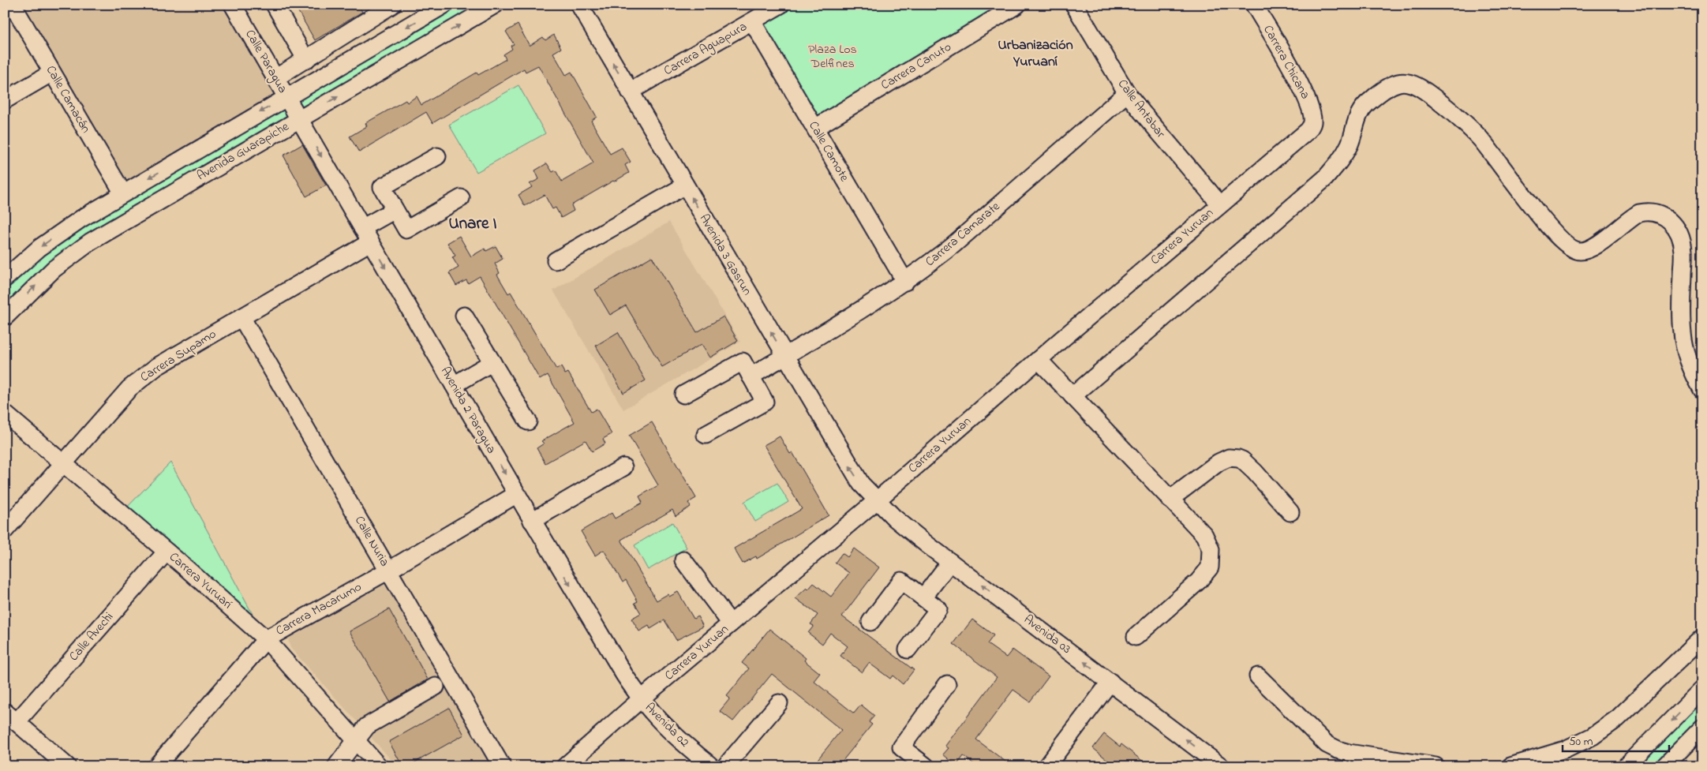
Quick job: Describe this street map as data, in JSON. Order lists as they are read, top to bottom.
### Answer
{
  "streets": {
    "street": [
      "Carrera Aguapura",
      "Calle Paragua",
      "Carrera Chicana",
      "Carrera Canuto",
      "Calle Camacán",
      "Calle Antabar",
      "Avenida Guarapiche",
      "Calle Camote",
      "Carrera Camarate",
      "Carrera Yuruan",
      "Avenida 3 Gasrun",
      "Carrera Supamo",
      "Avenida 2 Paragua",
      "Calle Nuria",
      "Carrera Yuruarí",
      "Carrera Macarumo",
      "Avenida 03",
      "Calle Avechi",
      "Avenida 02"
    ]
  },
  "crossings": [
    ["Carrera Aguapura", "Calle Camote"],
    ["Carrera Aguapura", "Avenida 3 Gasrun"],
    ["Calle Paragua", "Avenida Guarapiche"],
    ["Calle Paragua", "Avenida 2 Paragua"],
    ["Carrera Chicana", "Carrera Yuruan"],
    ["Carrera Canuto", "Calle Camote"],
    ["Calle Camacán", "Avenida Guarapiche"],
    ["Calle Antabar", "Carrera Camarate"],
    ["Calle Antabar", "Carrera Yuruan"],
    ["Avenida Guarapiche", "Avenida 2 Paragua"],
    ["Calle Camote", "Carrera Camarate"],
    ["Carrera Camarate", "Avenida 3 Gasrun"],
    ["Carrera Yuruan", "Avenida 3 Gasrun"],
    ["Carrera Yuruan", "Avenida 2 Paragua"],
    ["Carrera Yuruan", "Avenida 03"],
    ["Carrera Yuruan", "Avenida 02"],
    ["Avenida 3 Gasrun", "Avenida 03"],
    ["Carrera Supamo", "Avenida 2 Paragua"],
    ["Carrera Supamo", "Calle Nuria"],
    ["Carrera Supamo", "Carrera Yuruarí"],
    ["Avenida 2 Paragua", "Carrera Macarumo"],
    ["Avenida 2 Paragua", "Avenida 02"],
    ["Calle Nuria", "Carrera Macarumo"],
    ["Carrera Yuruarí", "Carrera Macarumo"],
    ["Carrera Yuruarí", "Calle Avechi"]
  ],
  "one_way": ["Avenida 3 Gasrun", "Avenida 03"],
  "districts": ["Urbanización Yuruaní", "Unare I"],
  "parks": ["Plaza Los Delfines"],
  "scale_bar": "50 m"
}
